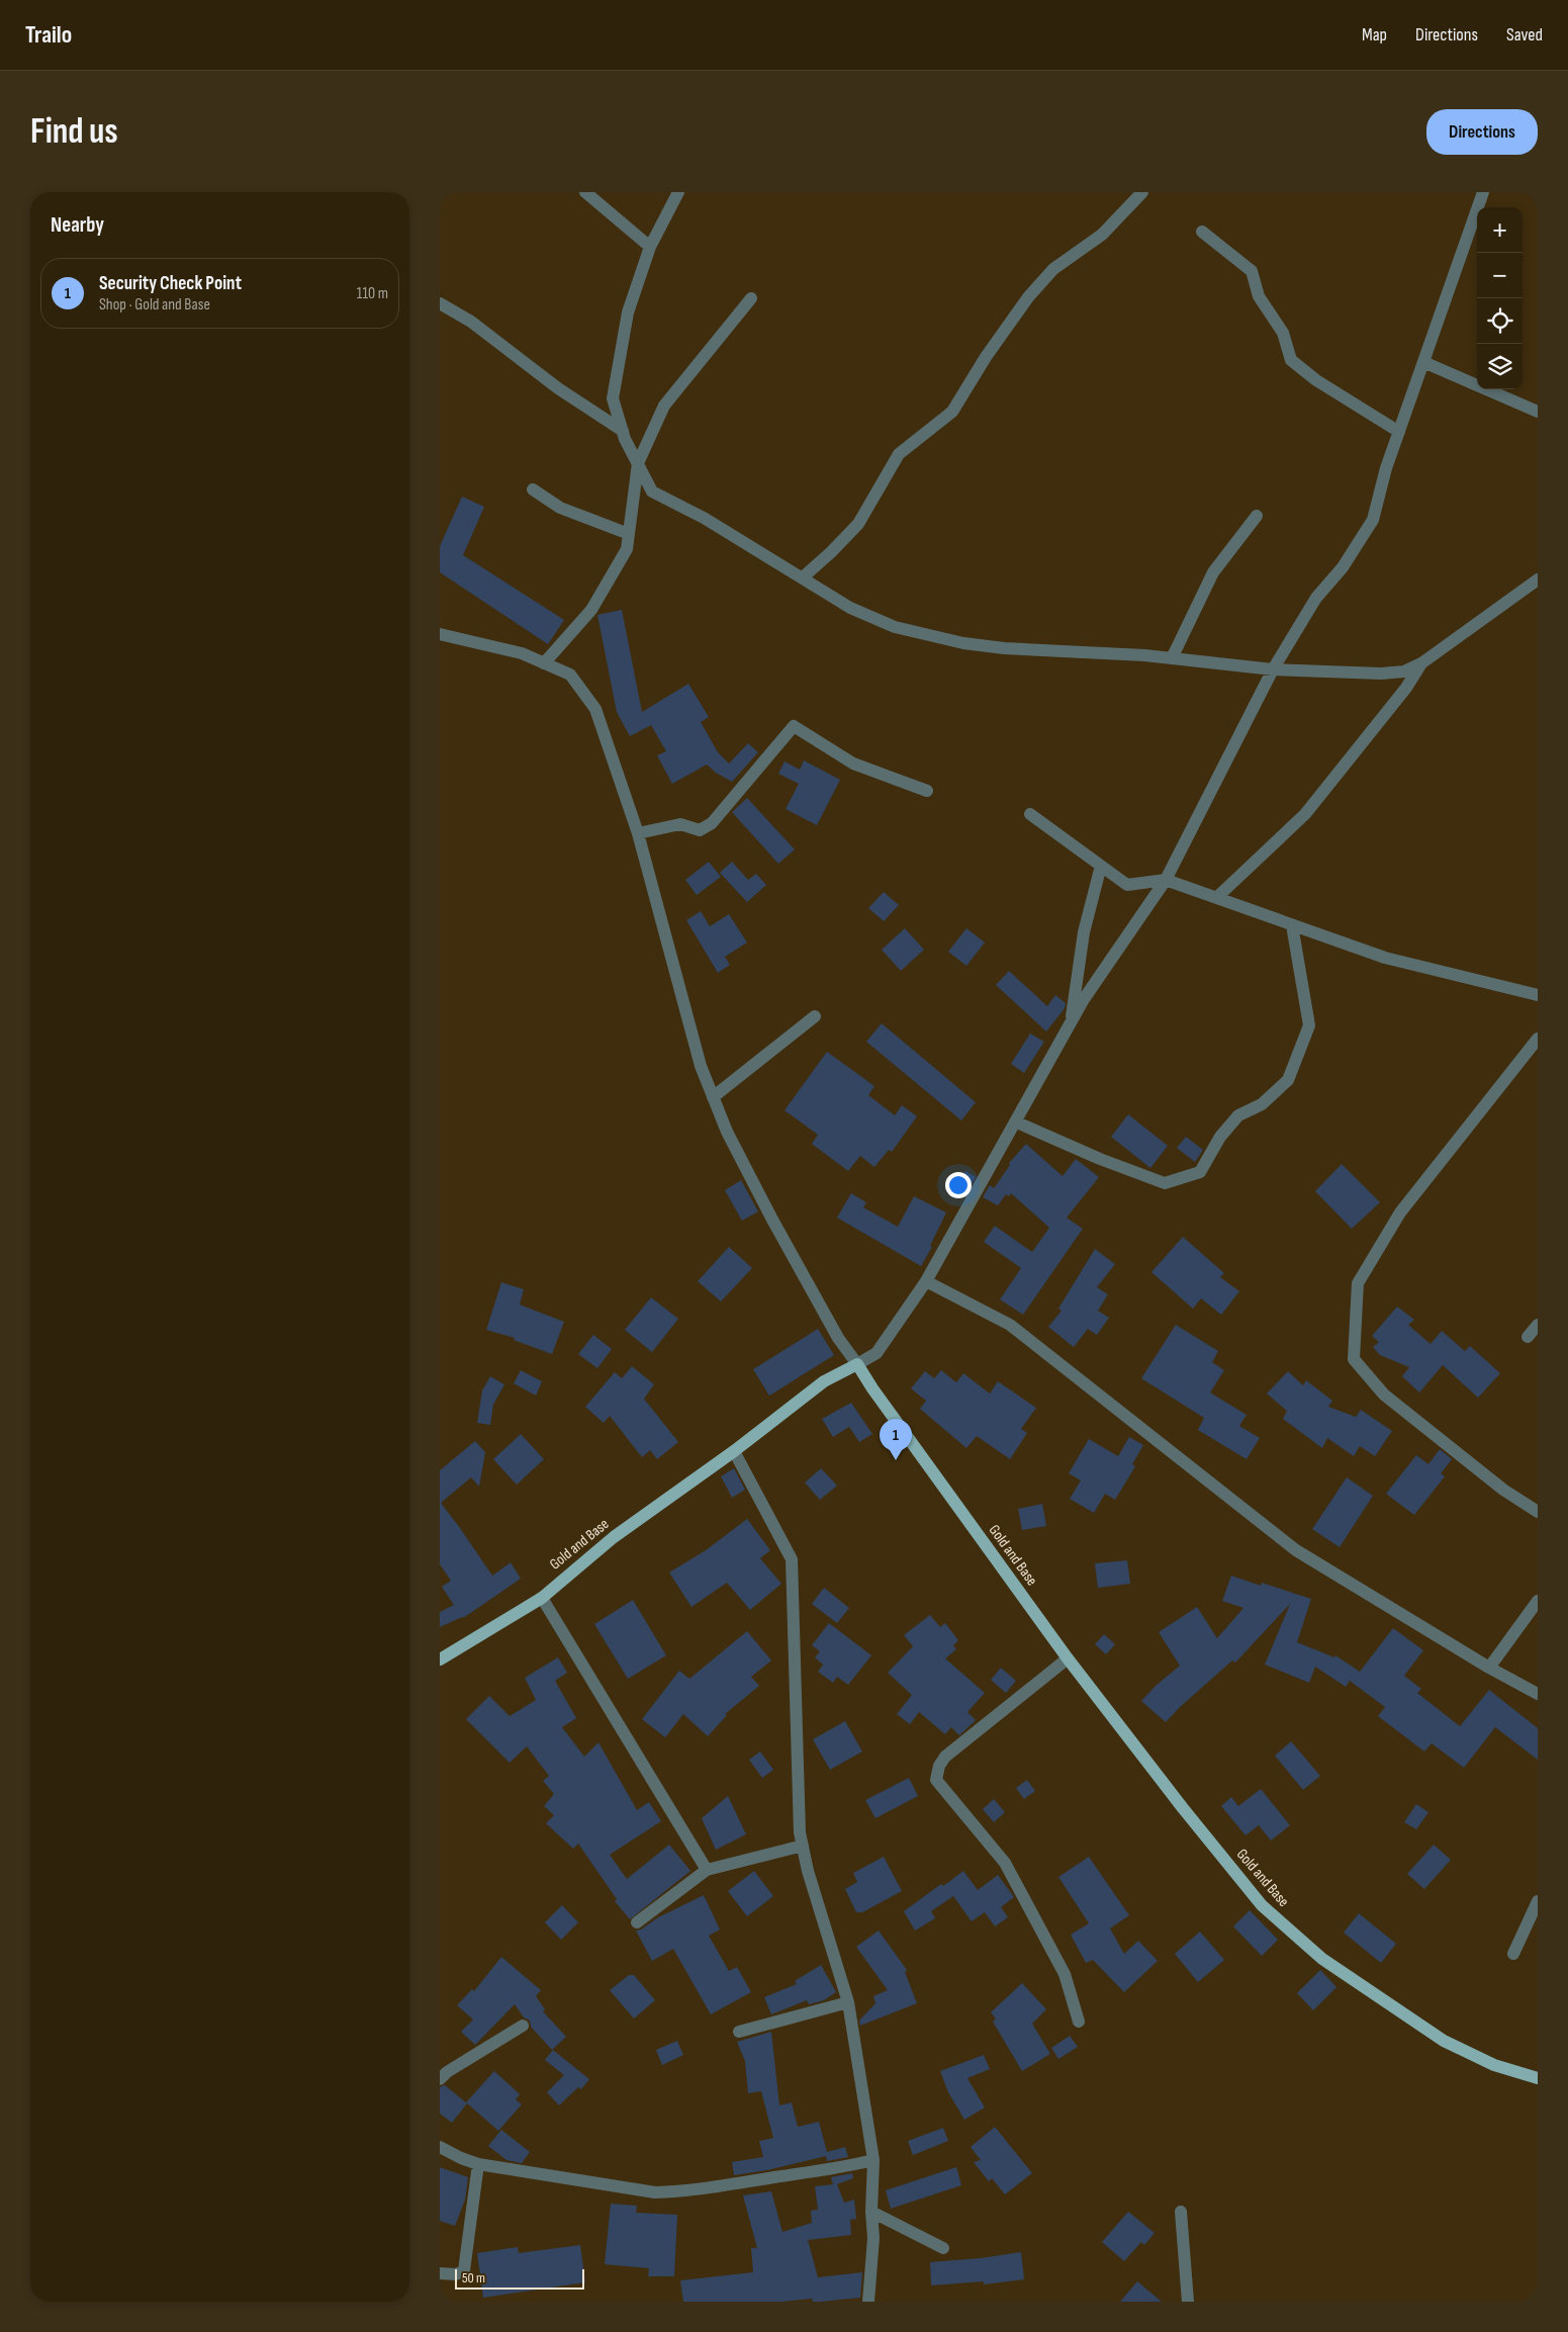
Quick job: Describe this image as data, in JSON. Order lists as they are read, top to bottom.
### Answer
{
  "streets": {
    "main road": ["Gold and Base"]
  },
  "scale_bar": "50 m",
  "page": {
    "header": "Trailo",
    "nav": ["Map", "Directions", "Saved"],
    "buttons": "Directions",
    "title": "Find us",
    "heading": "Nearby",
    "map_buttons": ["+", "−"],
    "list": [
      {
        "mark": "1",
        "name": "Security Check Point",
        "note": "Shop · Gold and Base",
        "value": "110 m"
      }
    ],
    "pins": "1",
    "scale": "50 m"
  }
}
